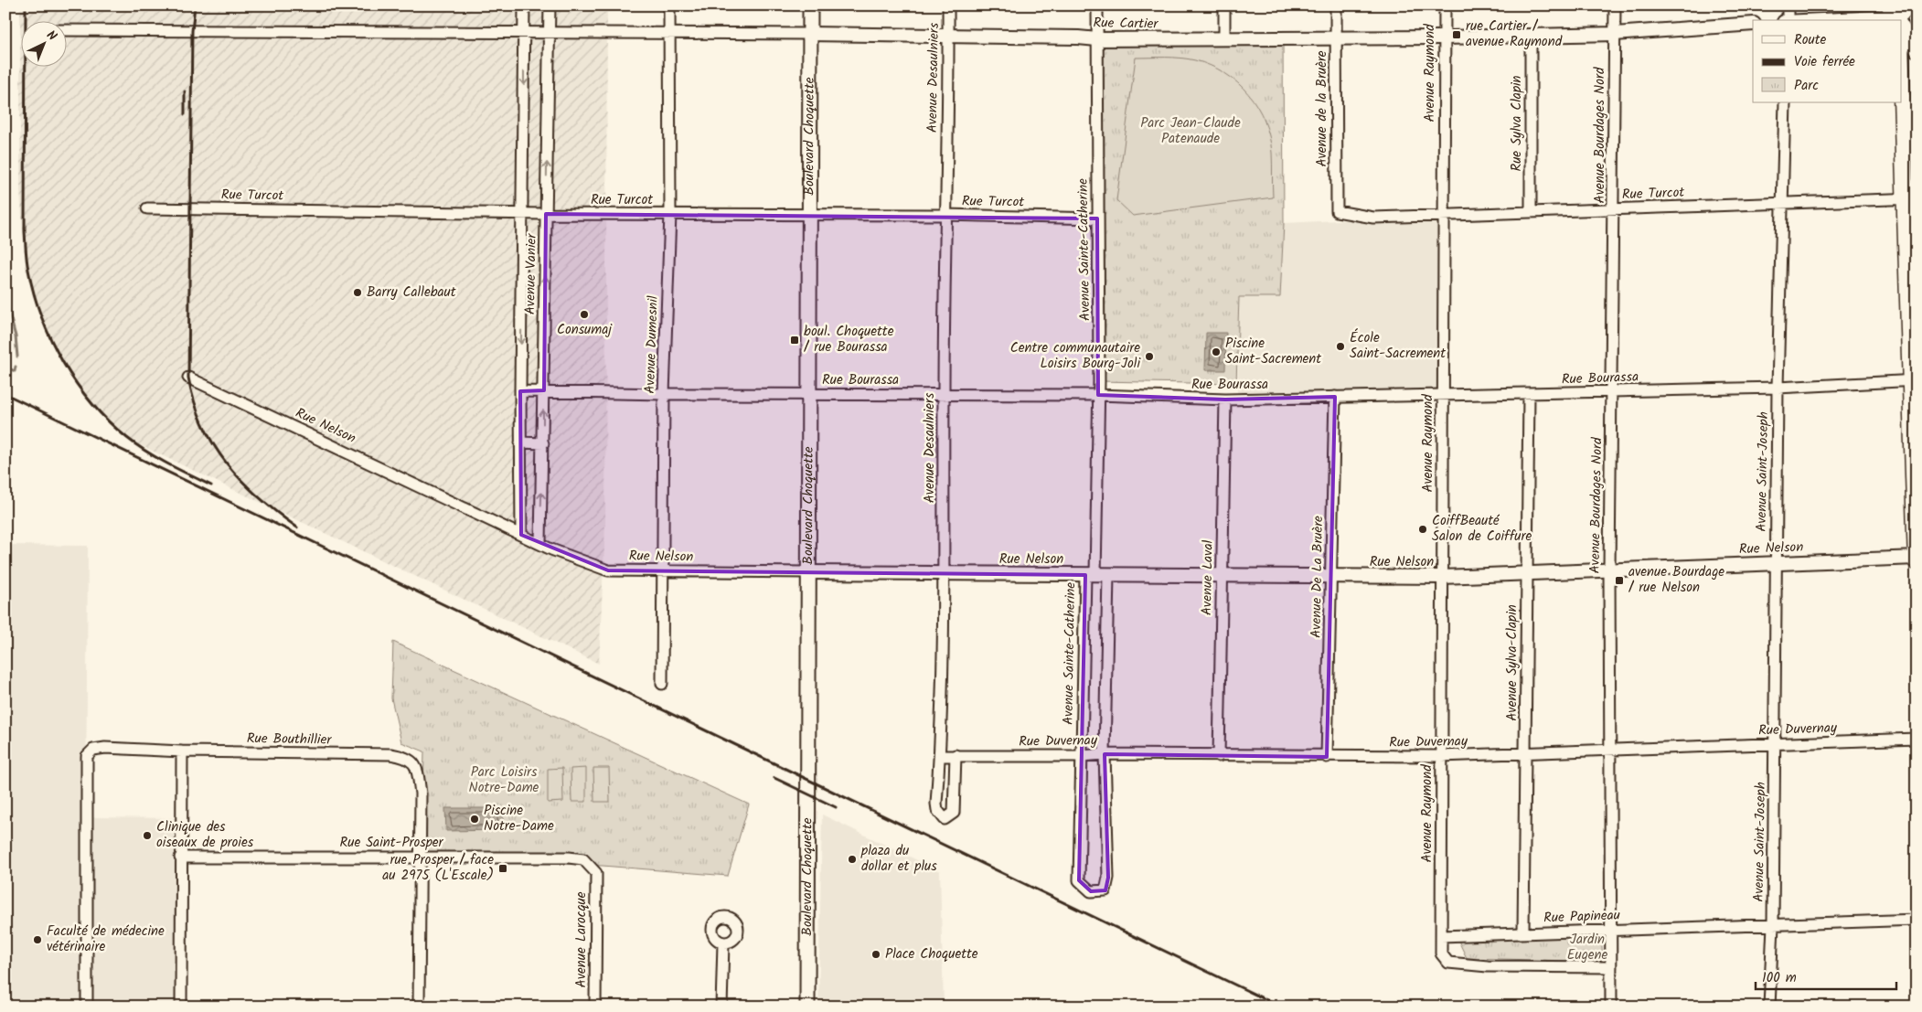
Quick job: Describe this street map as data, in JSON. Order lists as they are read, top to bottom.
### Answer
{
  "streets": {
    "main road": ["Boulevard Choquette"],
    "street": [
      "Rue Cartier",
      "Avenue Raymond",
      "Avenue Desaulniers",
      "Avenue de la Bruère",
      "Rue Sylva Clapin",
      "Avenue Bourdages Nord",
      "Rue Turcot",
      "Avenue Sainte-Catherine",
      "Avenue Vanier",
      "Avenue Dumesnil",
      "Rue Bourassa",
      "Rue Nelson",
      "Avenue Saint-Joseph",
      "Avenue De La Bruère",
      "Avenue Laval",
      "Avenue Sylva-Clapin",
      "Rue Duvernay",
      "Rue Bouthillier",
      "Rue Saint-Prosper",
      "Rue Papineau",
      "Avenue Larocque"
    ]
  },
  "crossings": [
    ["Rue Cartier", "Avenue Raymond"],
    ["Rue Cartier", "Avenue Desaulniers"],
    ["Rue Cartier", "Avenue de la Bruère"],
    ["Rue Cartier", "Rue Sylva Clapin"],
    ["Rue Cartier", "Avenue Bourdages Nord"],
    ["Rue Cartier", "Boulevard Choquette"],
    ["Rue Cartier", "Avenue Sainte-Catherine"],
    ["Rue Cartier", "Avenue Vanier"],
    ["Rue Cartier", "Avenue Dumesnil"],
    ["Avenue Raymond", "Rue Turcot"],
    ["Avenue Raymond", "Rue Bourassa"],
    ["Avenue Raymond", "Rue Nelson"],
    ["Avenue Raymond", "Rue Duvernay"],
    ["Avenue Raymond", "Rue Papineau"],
    ["Avenue Desaulniers", "Rue Turcot"],
    ["Avenue Desaulniers", "Rue Bourassa"],
    ["Avenue Desaulniers", "Rue Nelson"],
    ["Avenue Desaulniers", "Rue Duvernay"],
    ["Avenue de la Bruère", "Rue Turcot"],
    ["Rue Sylva Clapin", "Rue Turcot"],
    ["Avenue Bourdages Nord", "Rue Turcot"],
    ["Avenue Bourdages Nord", "Rue Bourassa"],
    ["Avenue Bourdages Nord", "Rue Nelson"],
    ["Avenue Bourdages Nord", "Rue Duvernay"],
    ["Avenue Bourdages Nord", "Rue Papineau"],
    ["Boulevard Choquette", "Rue Turcot"],
    ["Boulevard Choquette", "Rue Bourassa"],
    ["Boulevard Choquette", "Rue Nelson"],
    ["Rue Turcot", "Avenue Sainte-Catherine"],
    ["Rue Turcot", "Avenue Vanier"],
    ["Rue Turcot", "Avenue Dumesnil"],
    ["Rue Turcot", "Avenue Saint-Joseph"],
    ["Avenue Sainte-Catherine", "Rue Bourassa"],
    ["Avenue Sainte-Catherine", "Rue Nelson"],
    ["Avenue Sainte-Catherine", "Rue Duvernay"],
    ["Avenue Vanier", "Rue Bourassa"],
    ["Avenue Vanier", "Rue Nelson"],
    ["Avenue Dumesnil", "Rue Bourassa"],
    ["Avenue Dumesnil", "Rue Nelson"],
    ["Rue Bourassa", "Avenue Saint-Joseph"],
    ["Rue Bourassa", "Avenue De La Bruère"],
    ["Rue Bourassa", "Avenue Laval"],
    ["Rue Bourassa", "Avenue Sylva-Clapin"],
    ["Rue Nelson", "Avenue Saint-Joseph"],
    ["Rue Nelson", "Avenue De La Bruère"],
    ["Rue Nelson", "Avenue Laval"],
    ["Rue Nelson", "Avenue Sylva-Clapin"],
    ["Avenue Saint-Joseph", "Rue Duvernay"],
    ["Avenue Saint-Joseph", "Rue Papineau"],
    ["Avenue De La Bruère", "Rue Duvernay"],
    ["Avenue Laval", "Rue Duvernay"],
    ["Avenue Sylva-Clapin", "Rue Duvernay"],
    ["Avenue Sylva-Clapin", "Rue Papineau"],
    ["Rue Bouthillier", "Rue Saint-Prosper"],
    ["Rue Saint-Prosper", "Avenue Larocque"]
  ],
  "parks": ["Parc Jean-Claude Patenaude", "Parc Loisirs Notre-Dame", "Jardin Eugene"],
  "places": {
    "transit": [
      "rue Cartier / avenue Raymond",
      "boul. Choquette / rue Bourassa",
      "avenue Bourdage / rue Nelson",
      "rue Prosper / face au 2975 (L'Escale)"
    ],
    "other": [
      "Barry Callebaut",
      "Consumaj",
      "École Saint-Sacrement",
      "Piscine Saint-Sacrement",
      "Centre communautaire Loisirs Bourg-Joli",
      "CoiffBeauté Salon de Coiffure",
      "Piscine Notre-Dame",
      "Clinique des oiseaux de proies",
      "plaza du dollar et plus",
      "Faculté de médecine vétérinaire",
      "Place Choquette"
    ]
  },
  "legend": ["Route", "Voie ferrée", "Parc"],
  "scale_bar": "100 m",
  "north": "top right"
}
